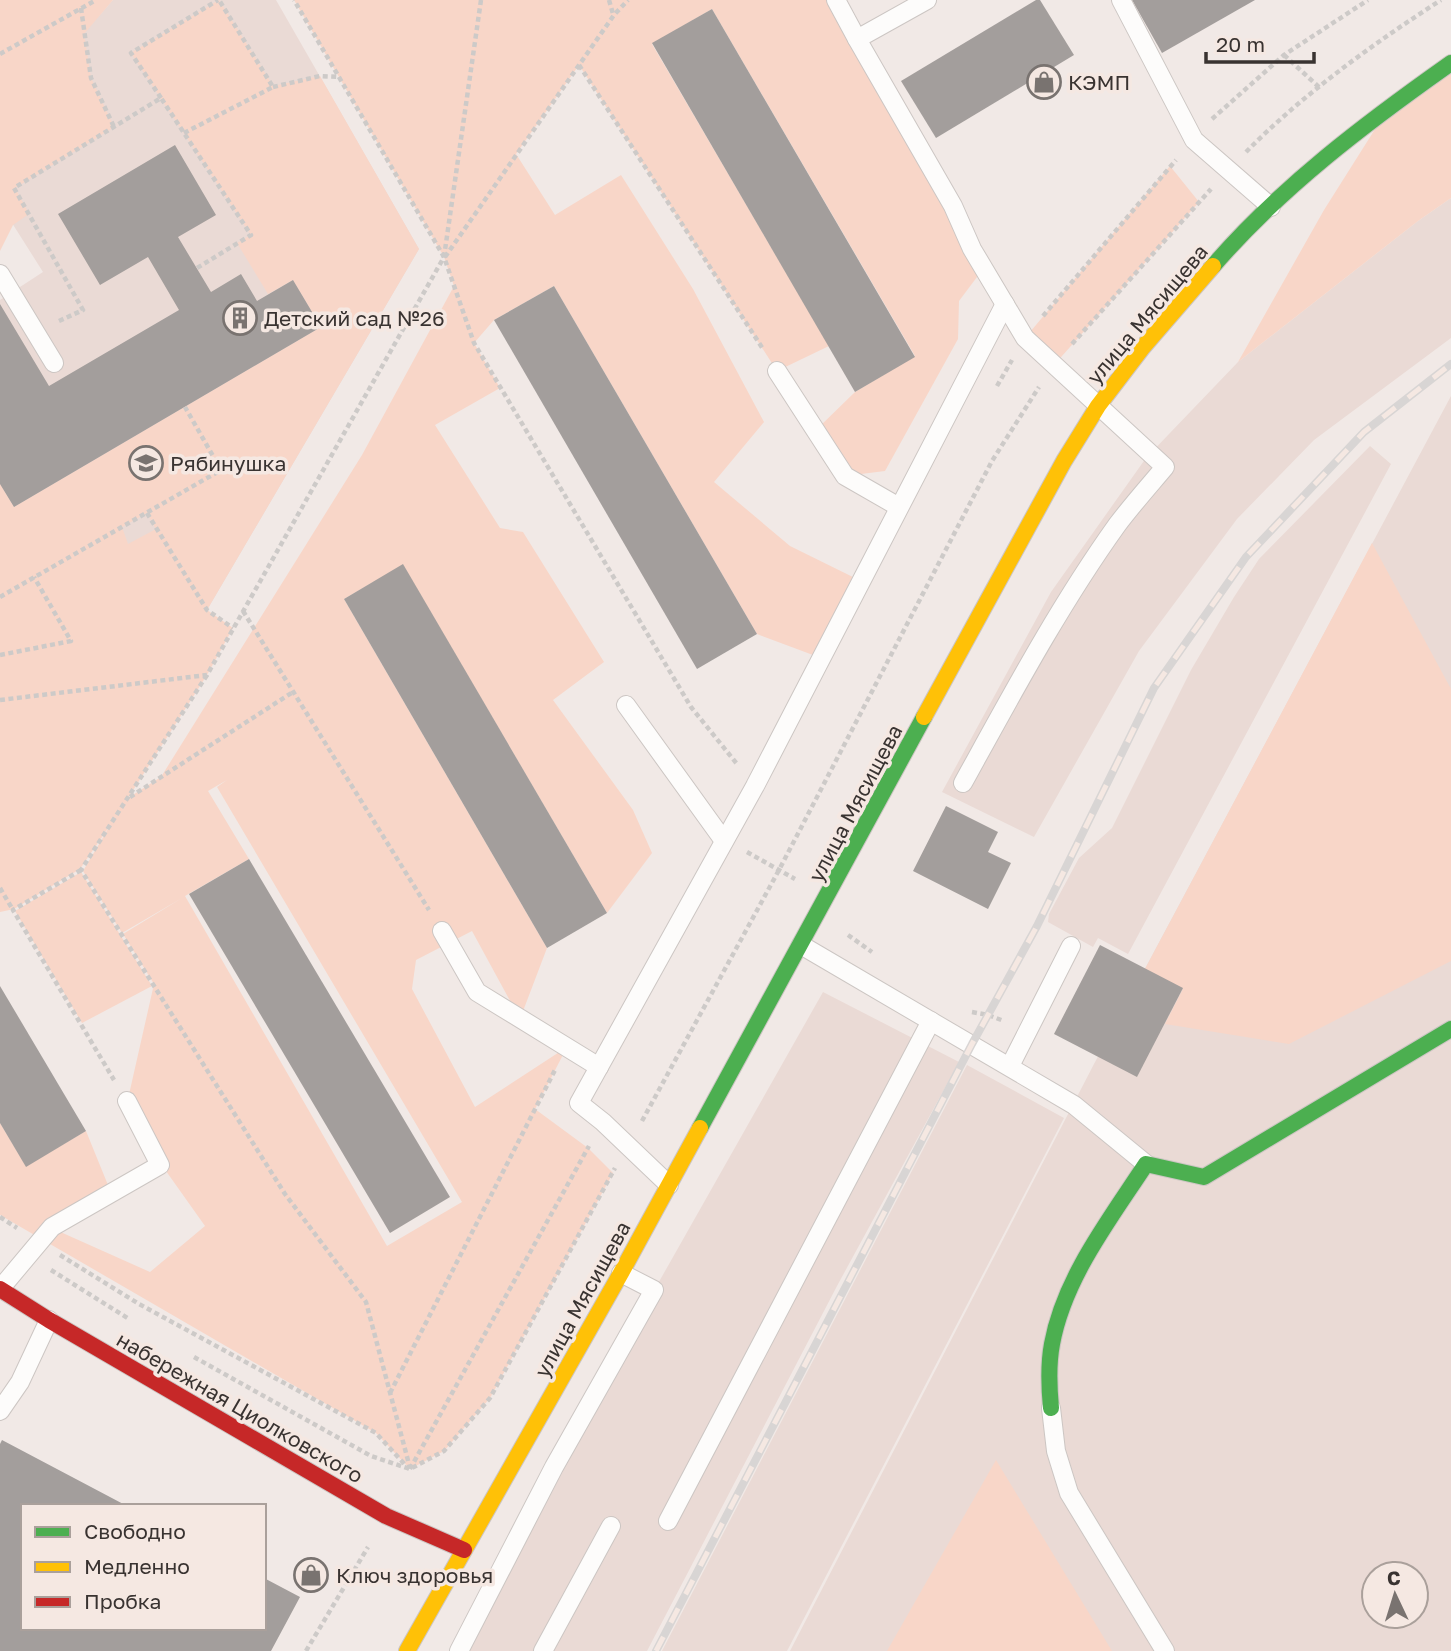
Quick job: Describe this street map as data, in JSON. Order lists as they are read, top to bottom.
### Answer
{
  "streets": {
    "main road": ["улица Мясищева", "набережная Циолковского"]
  },
  "crossings": [
    ["улица Мясищева", "набережная Циолковского"]
  ],
  "places": {
    "shop": ["КЭМП", "Ключ здоровья"],
    "building": ["Детский сад №26"],
    "school or university": ["Рябинушка"]
  },
  "legend": ["Свободно", "Медленно", "Пробка"],
  "scale_bar": "20 m",
  "north": "top"
}
